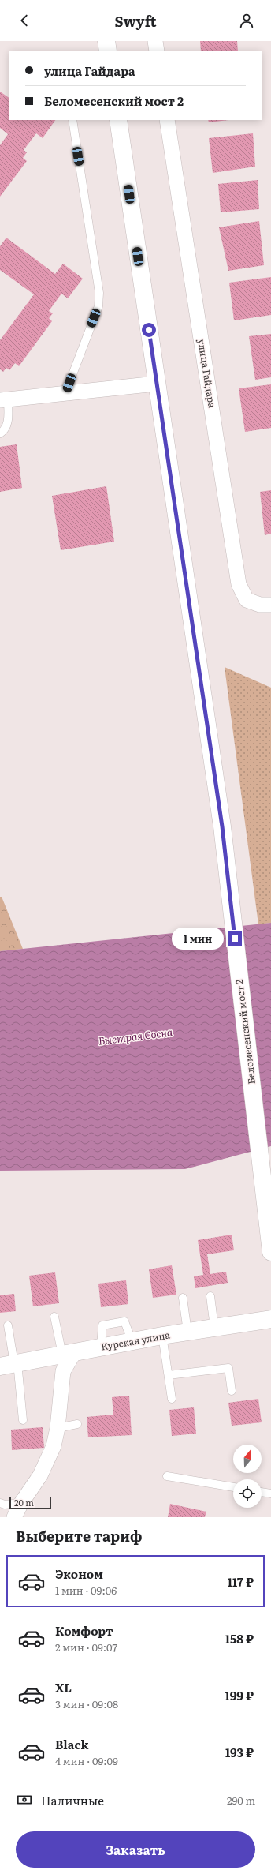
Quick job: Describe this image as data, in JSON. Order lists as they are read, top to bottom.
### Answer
{
  "streets": {
    "main road": ["Беломесенский мост 2", "Курская улица"],
    "street": ["улица Гайдара"]
  },
  "water": ["Быстрая Сосна"],
  "scale_bar": "20 m",
  "north": "top",
  "page": {
    "header": "Swyft",
    "banner": ["улица Гайдара", "Беломесенский мост 2"],
    "bubble": "1 мин",
    "scale": "20 m",
    "heading": "Выберите тариф",
    "list": [
      {
        "name": "Эконом",
        "note": "1 мин · 09:06",
        "value": "117 ₽"
      },
      {
        "name": "Комфорт",
        "note": "2 мин · 09:07",
        "value": "158 ₽"
      },
      {
        "name": "XL",
        "note": "3 мин · 09:08",
        "value": "199 ₽"
      },
      {
        "name": "Black",
        "note": "4 мин · 09:09",
        "value": "193 ₽"
      }
    ],
    "pay": ["Наличные", "290 m"],
    "buttons": "Заказать"
  }
}
